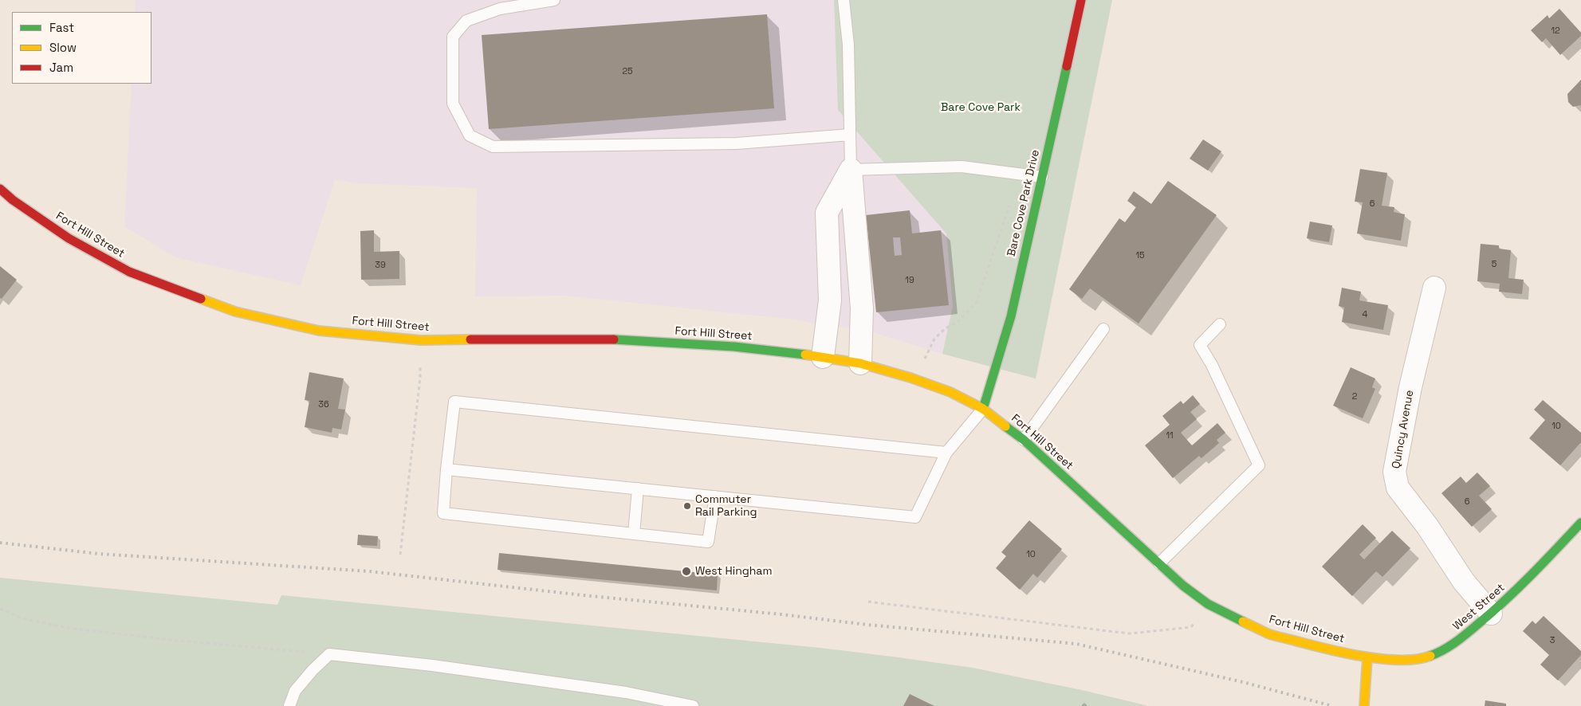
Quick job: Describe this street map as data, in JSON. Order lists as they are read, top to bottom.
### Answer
{
  "streets": {
    "main road": ["Bare Cove Park Drive", "Fort Hill Street", "West Street"],
    "street": ["Quincy Avenue"]
  },
  "crossings": [
    ["Bare Cove Park Drive", "Fort Hill Street"],
    ["Fort Hill Street", "West Street"],
    ["Quincy Avenue", "West Street"]
  ],
  "parks": ["Bare Cove Park"],
  "places": ["Commuter Rail Parking", "West Hingham"],
  "house_numbers": [
    "12",
    "25",
    "6",
    "15",
    "5",
    "39",
    "19",
    "4",
    "2",
    "36",
    "10",
    "11",
    "6",
    "10",
    "3"
  ],
  "legend": ["Fast", "Slow", "Jam"]
}
